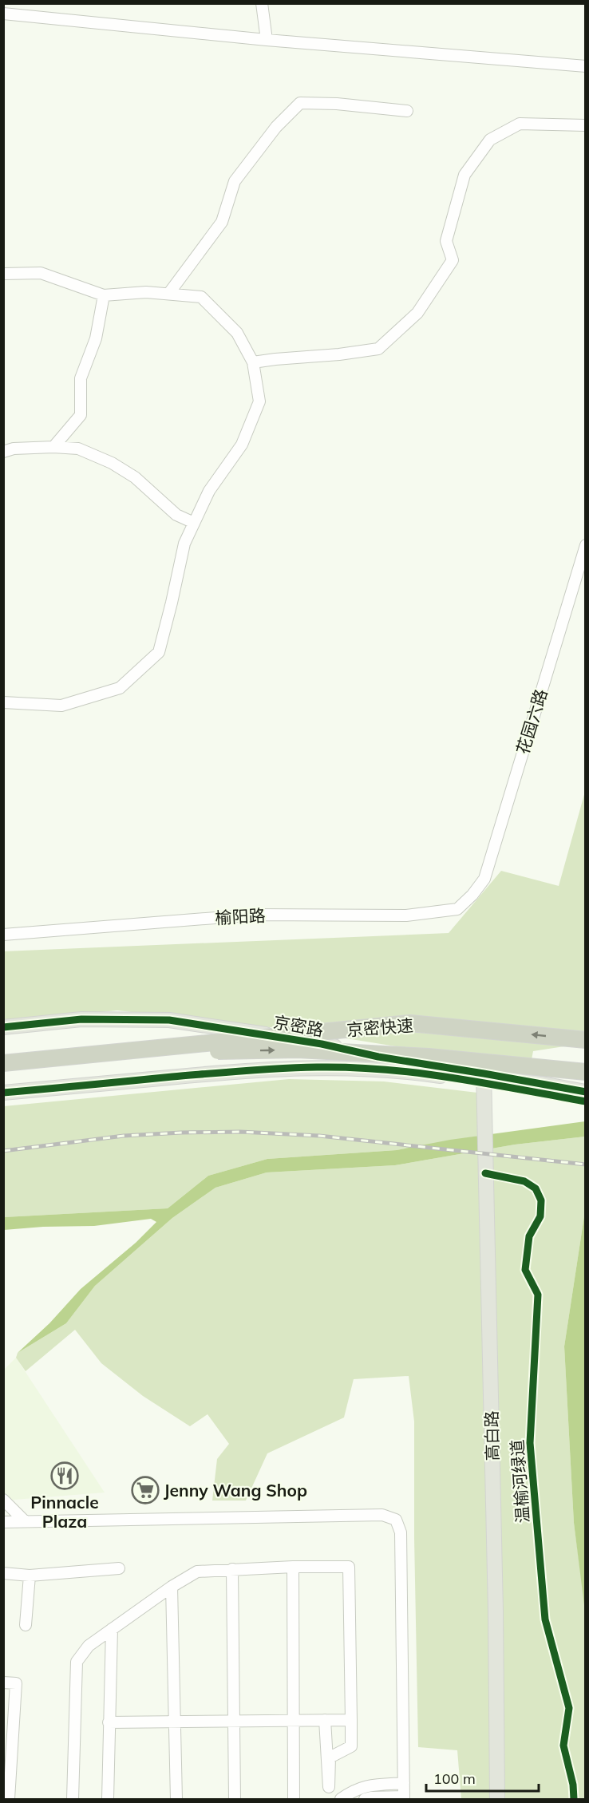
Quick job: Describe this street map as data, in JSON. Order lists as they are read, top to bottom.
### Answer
{
  "streets": {
    "highway": ["京密快速"],
    "main road": ["京密路", "高白路"],
    "street": ["花园六路", "榆阳路"],
    "cycle path": ["温榆河绿道"]
  },
  "crossings": [
    ["花园六路", "榆阳路"],
    ["京密路", "高白路"]
  ],
  "places": {
    "restaurant": ["Pinnacle Plaza"],
    "supermarket": ["Jenny Wang Shop"]
  },
  "scale_bar": "100 m"
}
